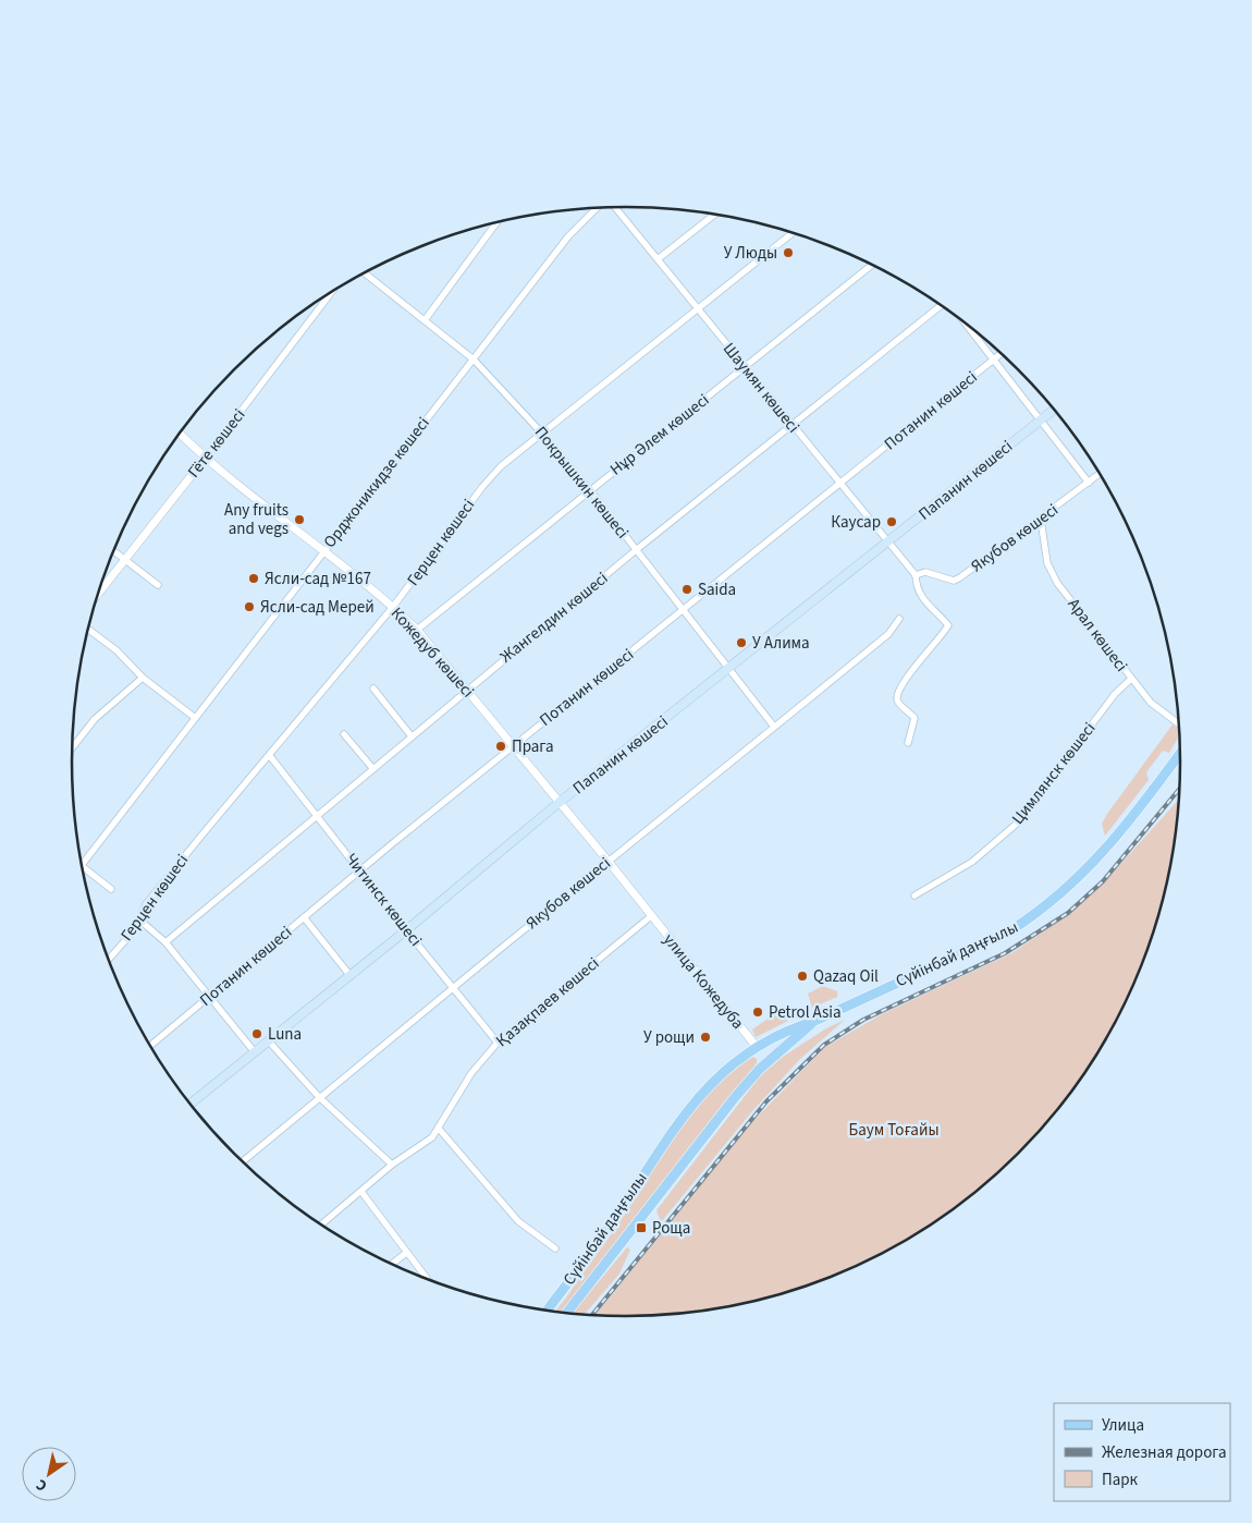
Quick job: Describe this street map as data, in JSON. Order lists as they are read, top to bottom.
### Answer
{
  "streets": {
    "main road": ["Папанин көшесі", "Сүйінбай даңғылы"],
    "street": [
      "Шаумян көшесі",
      "Потанин көшесі",
      "Нұр Әлем көшесі",
      "Гёте көшесі",
      "Орджоникидзе көшесі",
      "Покрышкин көшесі",
      "Якубов көшесі",
      "Герцен көшесі",
      "Жангелдин көшесі",
      "Арал көшесі",
      "Кожедуб көшесі",
      "Цимлянск көшесі",
      "Читинск көшесі",
      "улица Кожедуба",
      "Қазақпаев көшесі"
    ]
  },
  "crossings": [
    ["Шаумян көшесі", "Потанин көшесі"],
    ["Шаумян көшесі", "Нұр Әлем көшесі"],
    ["Шаумян көшесі", "Папанин көшесі"],
    ["Шаумян көшесі", "Якубов көшесі"],
    ["Шаумян көшесі", "Герцен көшесі"],
    ["Шаумян көшесі", "Жангелдин көшесі"],
    ["Потанин көшесі", "Покрышкин көшесі"],
    ["Потанин көшесі", "Кожедуб көшесі"],
    ["Потанин көшесі", "Читинск көшесі"],
    ["Нұр Әлем көшесі", "Покрышкин көшесі"],
    ["Нұр Әлем көшесі", "Кожедуб көшесі"],
    ["Гёте көшесі", "Кожедуб көшесі"],
    ["Папанин көшесі", "Покрышкин көшесі"],
    ["Папанин көшесі", "Кожедуб көшесі"],
    ["Папанин көшесі", "Читинск көшесі"],
    ["Орджоникидзе көшесі", "Покрышкин көшесі"],
    ["Орджоникидзе көшесі", "Кожедуб көшесі"],
    ["Покрышкин көшесі", "Якубов көшесі"],
    ["Покрышкин көшесі", "Герцен көшесі"],
    ["Покрышкин көшесі", "Жангелдин көшесі"],
    ["Якубов көшесі", "Арал көшесі"],
    ["Якубов көшесі", "Кожедуб көшесі"],
    ["Якубов көшесі", "Читинск көшесі"],
    ["Герцен көшесі", "Кожедуб көшесі"],
    ["Герцен көшесі", "Читинск көшесі"],
    ["Жангелдин көшесі", "Кожедуб көшесі"],
    ["Жангелдин көшесі", "Читинск көшесі"],
    ["Арал көшесі", "Цимлянск көшесі"],
    ["Кожедуб көшесі", "улица Кожедуба"],
    ["Кожедуб көшесі", "Қазақпаев көшесі"],
    ["Читинск көшесі", "Қазақпаев көшесі"],
    ["Сүйінбай даңғылы", "улица Кожедуба"],
    ["улица Кожедуба", "Қазақпаев көшесі"]
  ],
  "parks": ["Баум Тоғайы"],
  "places": {
    "other": [
      "У Люды",
      "Any fruits and vegs",
      "Каусар",
      "Ясли-сад №167",
      "Saida",
      "Ясли-сад Мерей",
      "У Алима",
      "Прага",
      "Qazaq Oil",
      "Petrol Asia",
      "Luna",
      "У рощи"
    ],
    "transit": ["Роща"]
  },
  "legend": ["Улица", "Железная дорога", "Парк"],
  "north": "bottom left"
}
